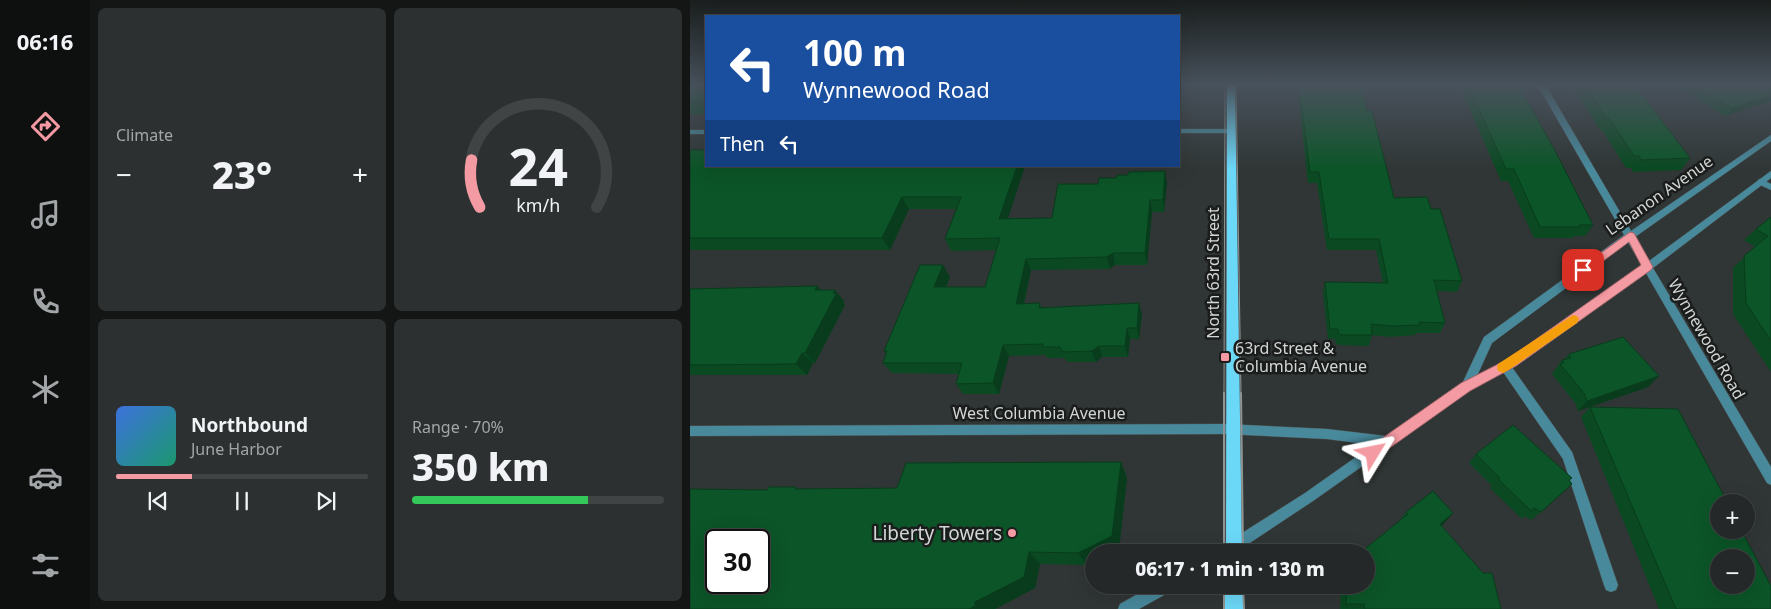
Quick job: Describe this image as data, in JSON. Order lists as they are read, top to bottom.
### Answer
{
  "streets": {
    "main road": ["North 63rd Street"],
    "street": ["Lebanon Avenue", "Wynnewood Road", "West Columbia Avenue"]
  },
  "crossings": [
    ["Lebanon Avenue", "Wynnewood Road"],
    ["Lebanon Avenue", "West Columbia Avenue"],
    ["North 63rd Street", "West Columbia Avenue"]
  ],
  "places": {
    "transit": ["63rd Street & Columbia Avenue"],
    "other": ["Liberty Towers"]
  },
  "page": {
    "tabs": "06:16",
    "tile": [
      "Climate",
      ["Range · 70%", "350 km"]
    ],
    "turn": ["100 m", "Wynnewood Road"],
    "then": "Then",
    "heat": ["−", "23°", "+"],
    "song": ["Northbound", "June Harbor"],
    "map_buttons": ["+", "−"],
    "limit": "30",
    "trip": "06:17 · 1 min · 130 m",
    "gauge": ["24", "km/h"]
  }
}
